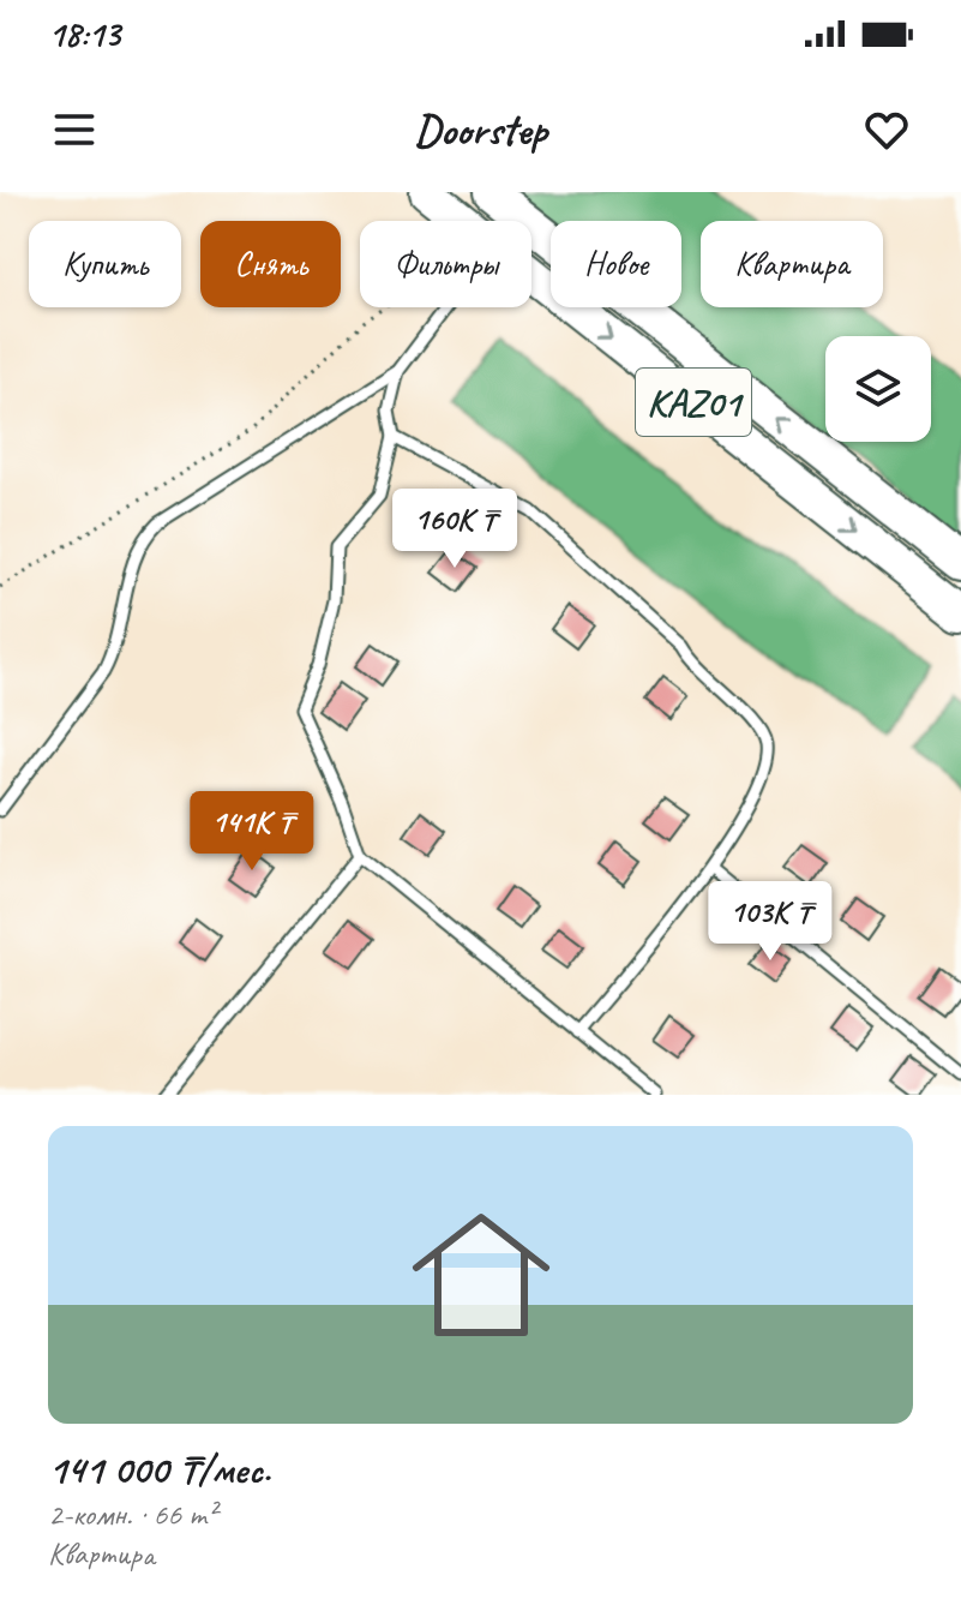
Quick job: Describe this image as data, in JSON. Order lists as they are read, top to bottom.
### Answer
{
  "streets": {
    "highway": ["KАZ01"]
  },
  "page": {
    "status": "18:13",
    "header": "Doorstep",
    "chip": [
      "Купить",
      "Снять",
      "Фильтры",
      "Новое",
      "Квартира"
    ],
    "price": ["160K ₸", "141K ₸", "103K ₸"],
    "list": [
      {
        "name": "141 000 ₸/мес.",
        "note": "2-комн. · 66 m² · Квартира"
      }
    ]
  }
}
